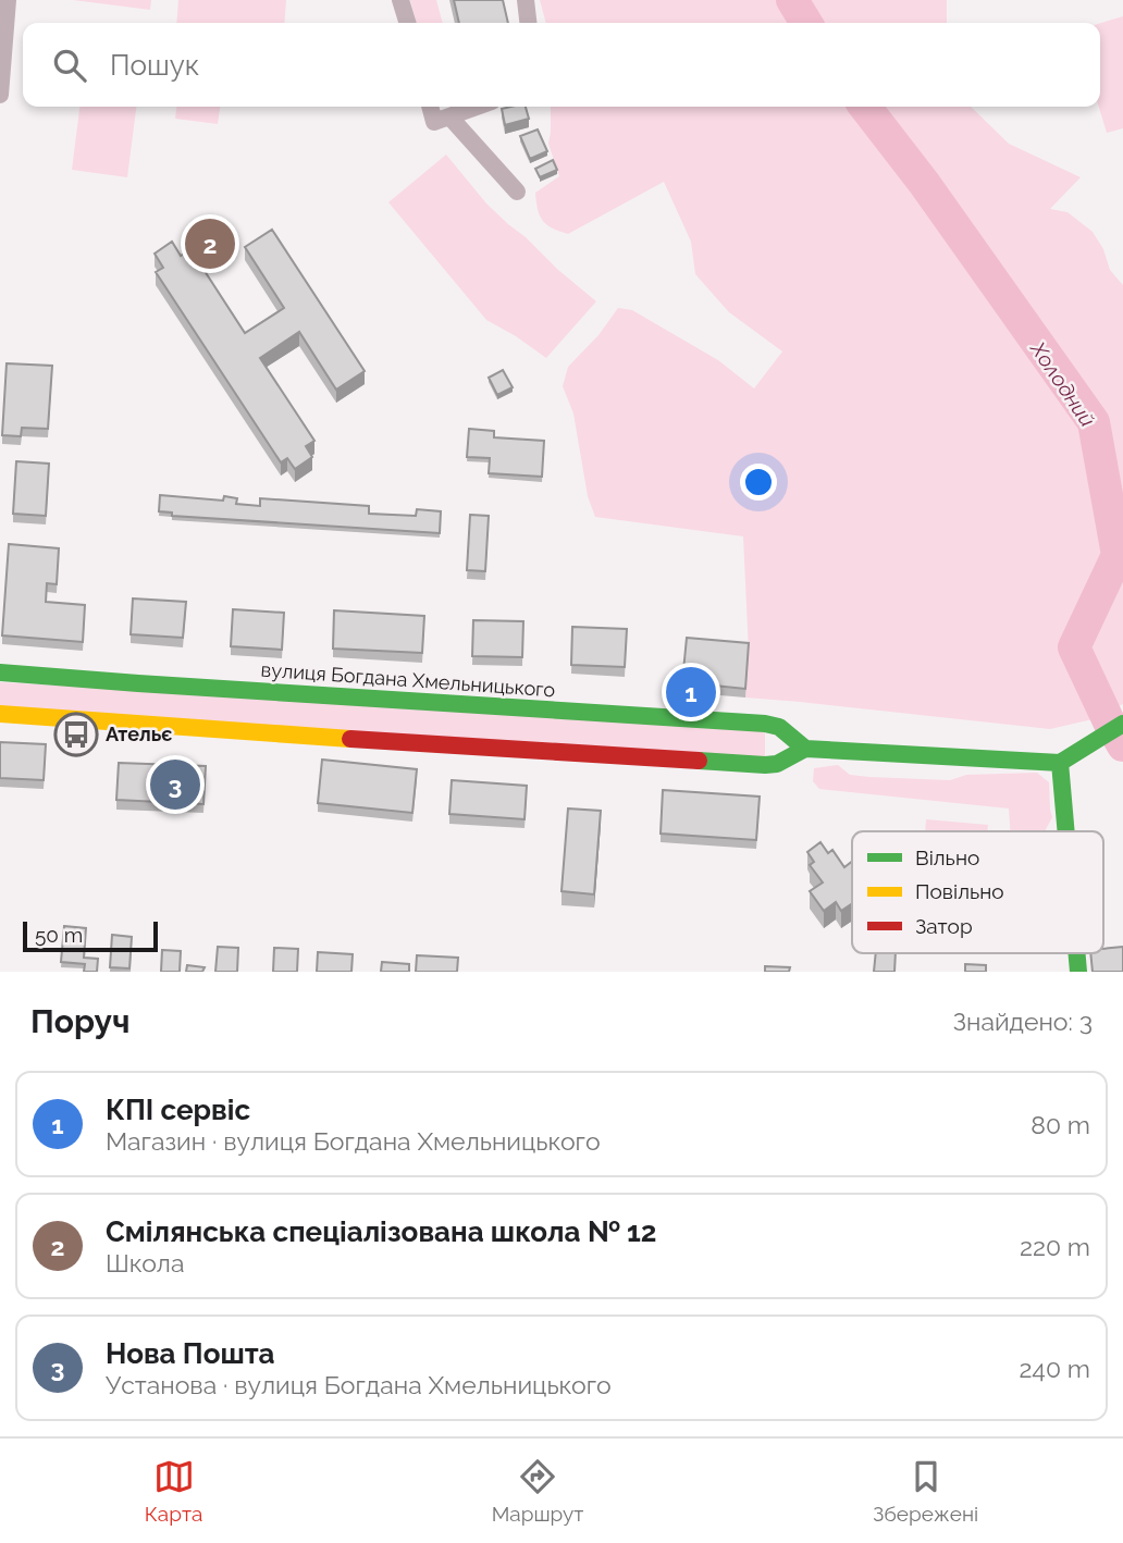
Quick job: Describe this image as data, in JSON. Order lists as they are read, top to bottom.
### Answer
{
  "streets": {
    "main road": ["вулиця Богдана Хмельницького"]
  },
  "water": ["Холодний"],
  "places": {
    "bus stop": ["Ательє"]
  },
  "legend": ["Вільно", "Повільно", "Затор"],
  "scale_bar": "50 m",
  "page": {
    "search": "Пошук",
    "pins": ["2", "1", "3"],
    "scale": "50 m",
    "heading": ["Поруч", "Знайдено: 3"],
    "list": [
      {
        "mark": "1",
        "name": "КПІ сервіс",
        "note": "Магазин · вулиця Богдана Хмельницького",
        "value": "80 m"
      },
      {
        "mark": "2",
        "name": "Смілянська спеціалізована школа № 12",
        "note": "Школа",
        "value": "220 m"
      },
      {
        "mark": "3",
        "name": "Нова Пошта",
        "note": "Установа · вулиця Богдана Хмельницького",
        "value": "240 m"
      }
    ],
    "nav": ["Карта", "Маршрут", "Збережені"]
  }
}
